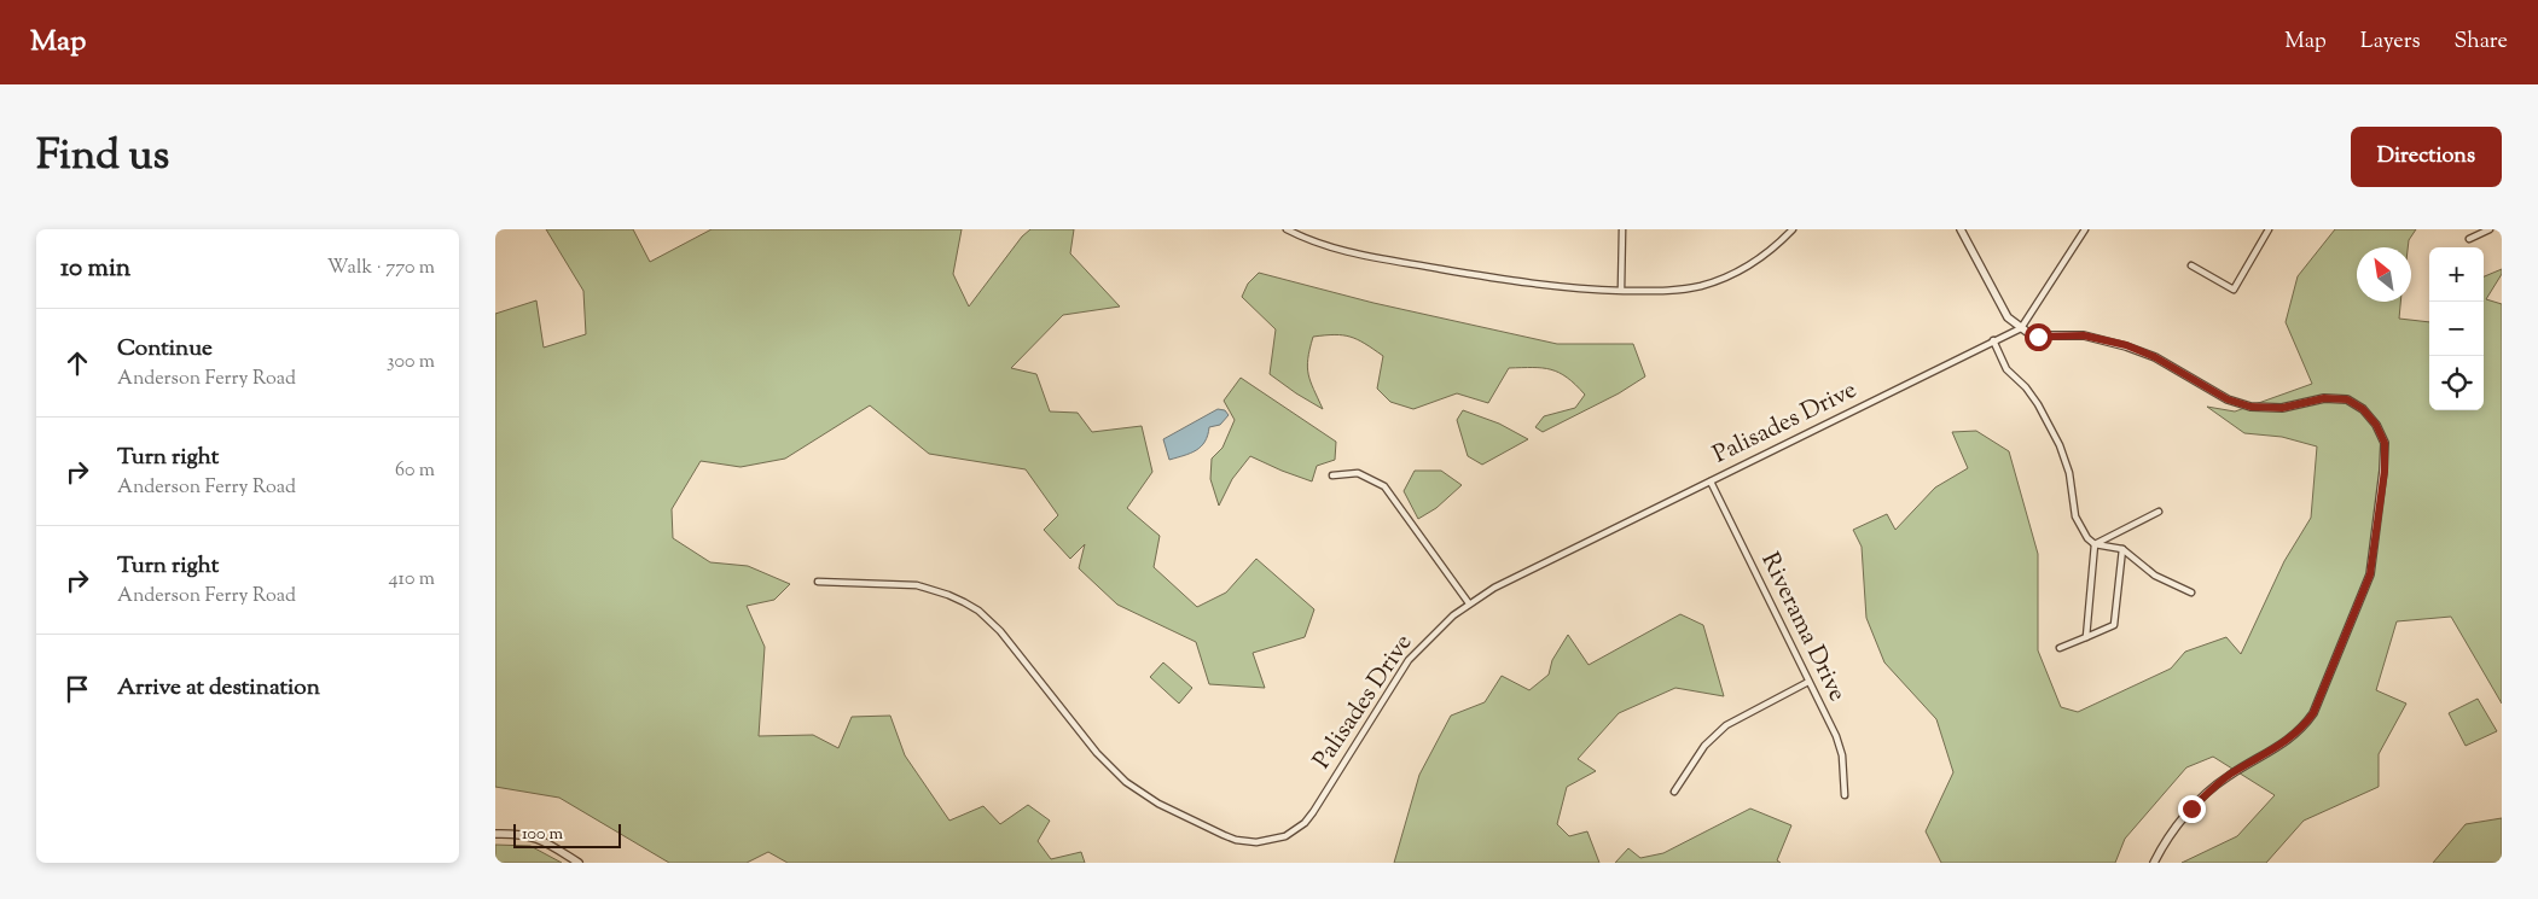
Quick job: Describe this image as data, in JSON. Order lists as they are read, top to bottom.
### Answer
{
  "streets": {
    "street": ["Palisades Drive", "Riverama Drive"]
  },
  "crossings": [
    ["Palisades Drive", "Riverama Drive"]
  ],
  "scale_bar": "100 m",
  "north": "top left",
  "page": {
    "header": "Map",
    "nav": ["Map", "Layers", "Share"],
    "title": "Find us",
    "buttons": "Directions",
    "heading": ["10 min", "Walk · 770 m"],
    "map_buttons": ["+", "−"],
    "list": [
      ["Continue", "Anderson Ferry Road", "300 m"],
      ["Turn right", "Anderson Ferry Road", "60 m"],
      ["Turn right", "Anderson Ferry Road", "410 m"],
      "Arrive at destination"
    ],
    "scale": "100 m"
  }
}
